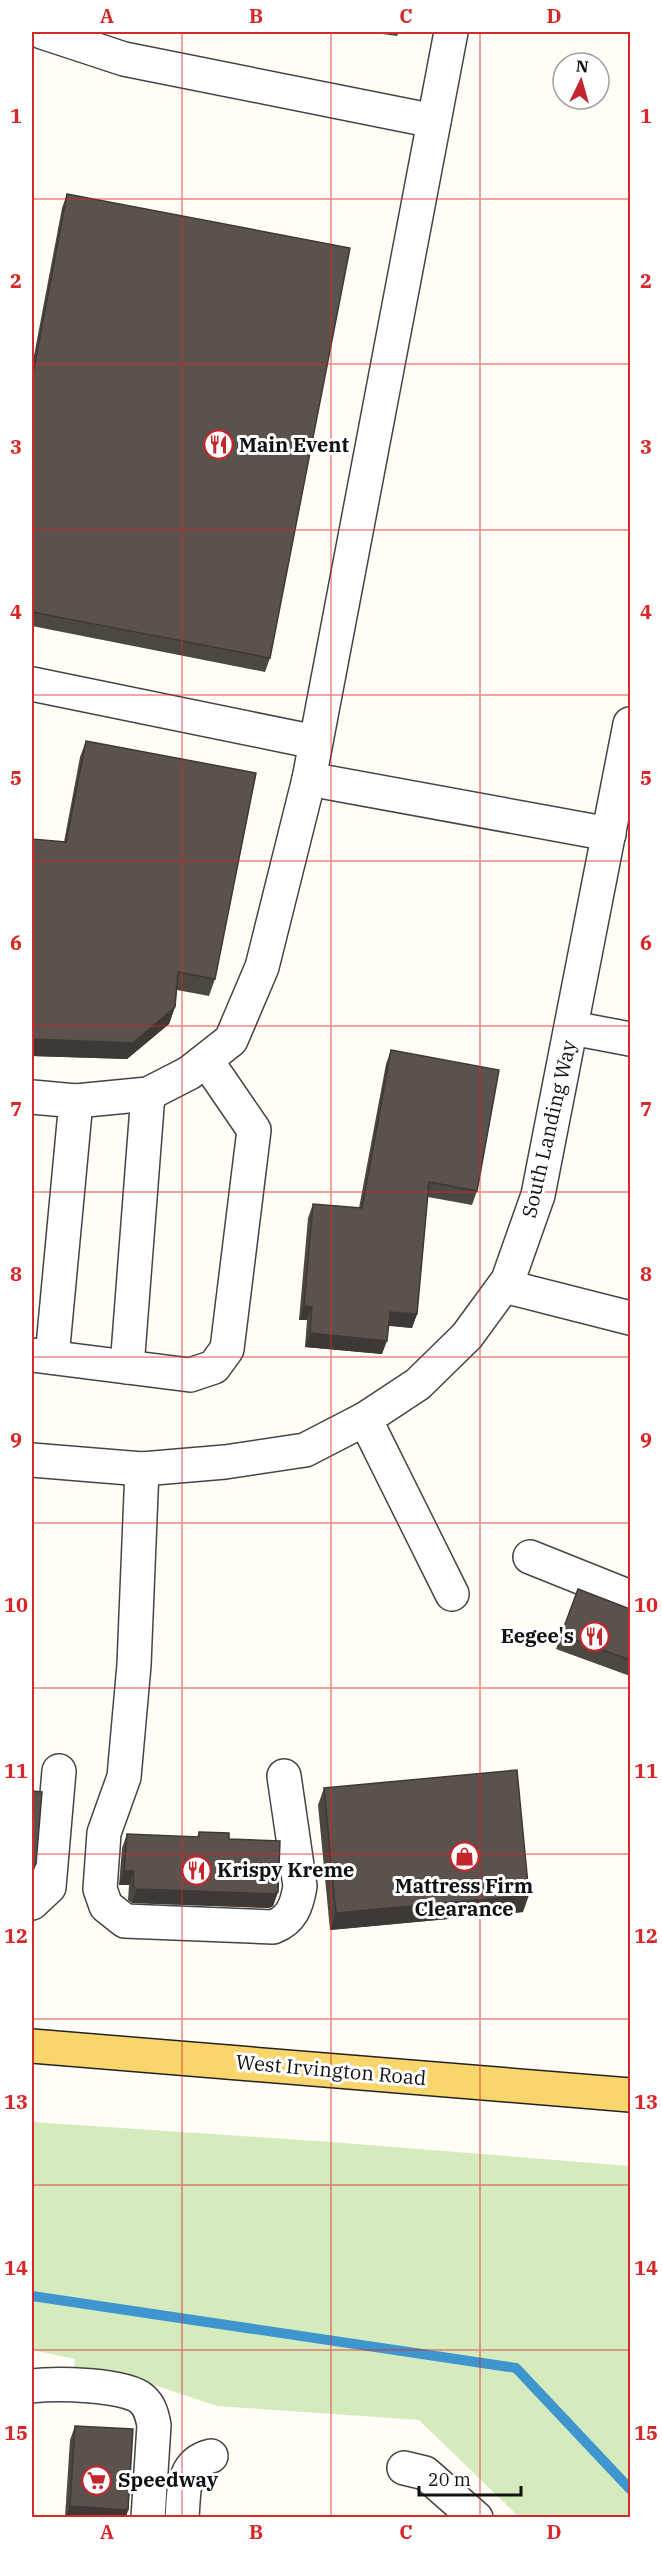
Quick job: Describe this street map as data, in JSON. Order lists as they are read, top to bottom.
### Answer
{
  "streets": {
    "main road": ["West Irvington Road"],
    "street": ["South Landing Way"]
  },
  "places": {
    "restaurant": ["Main Event", "Eegee's", "Krispy Kreme"],
    "shop": ["Mattress Firm Clearance"],
    "supermarket": ["Speedway"]
  },
  "scale_bar": "20 m",
  "north": "top",
  "grid": {
    "columns": [
      "A",
      "B",
      "C",
      "D"
    ],
    "rows": [
      "1",
      "2",
      "3",
      "4",
      "5",
      "6",
      "7",
      "8",
      "9",
      "10",
      "11",
      "12",
      "13",
      "14",
      "15"
    ]
  }
}
